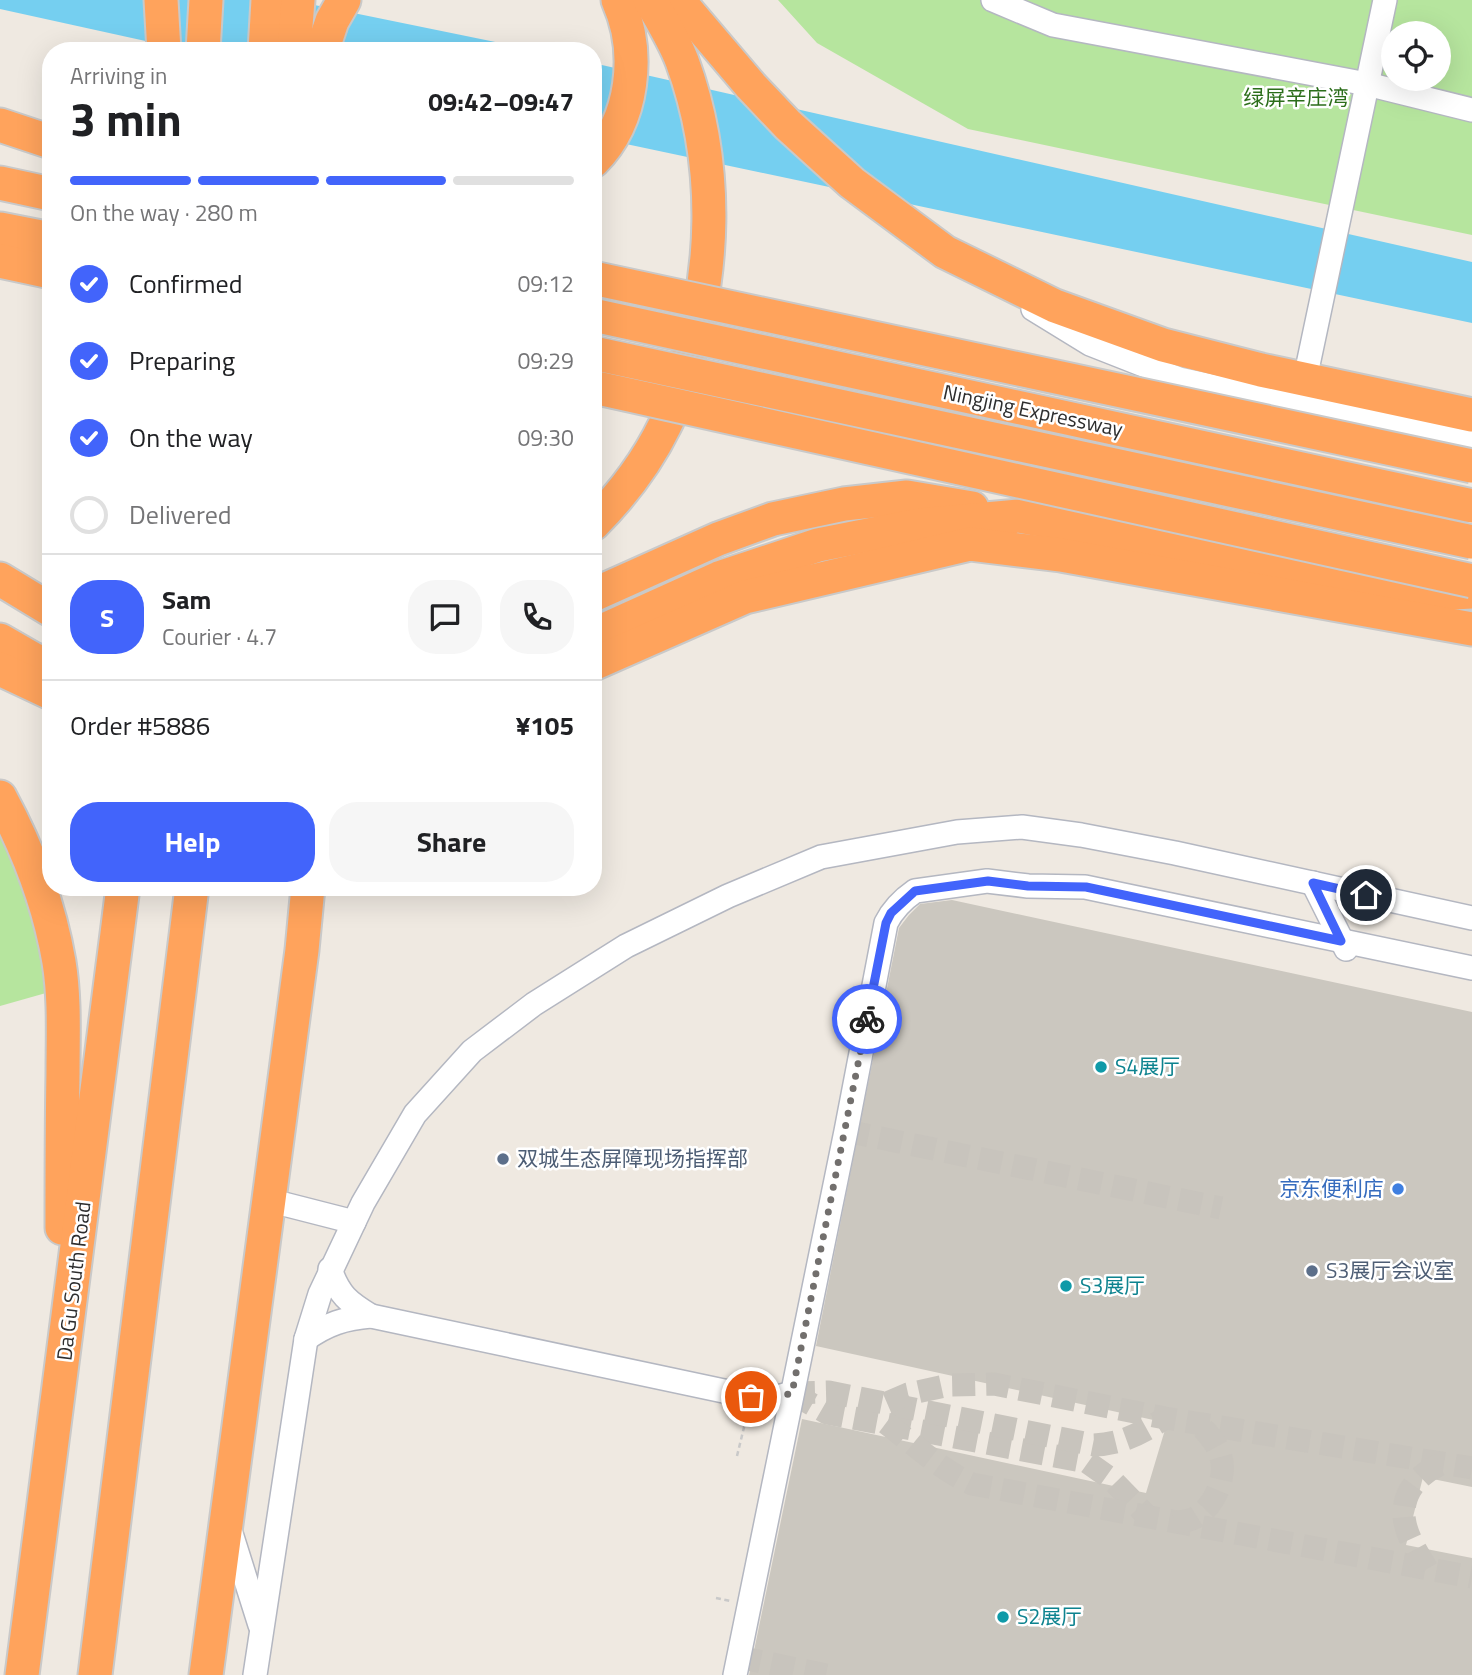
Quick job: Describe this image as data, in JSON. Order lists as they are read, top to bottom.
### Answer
{
  "streets": {
    "highway": ["Ningjing Expressway", "Da Gu South Road"]
  },
  "parks": ["绿屏辛庄湾"],
  "places": [
    "S4展厅",
    "双城生态屏障现场指挥部",
    "京东便利店",
    "S3展厅会议室",
    "S3展厅",
    "S2展厅"
  ],
  "page": {
    "heading": ["3 min", "Arriving in", "09:42–09:47"],
    "panel": [
      "Sam",
      "Courier · 4.7",
      "Order #5886",
      "¥105"
    ],
    "bar": "On the way · 280 m",
    "list": [
      ["Confirmed", "09:12"],
      ["Preparing", "09:29"],
      ["On the way", "09:30"],
      "Delivered"
    ],
    "round": "S",
    "buttons": ["Help", "Share"]
  }
}
